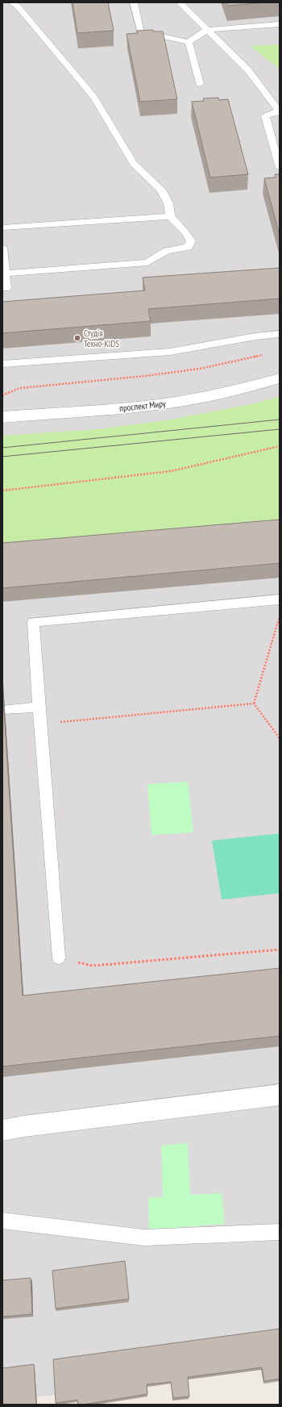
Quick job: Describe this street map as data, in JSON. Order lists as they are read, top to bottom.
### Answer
{
  "streets": {
    "street": ["проспект Миру"]
  },
  "places": ["Студія Техно-KIDS"]
}
